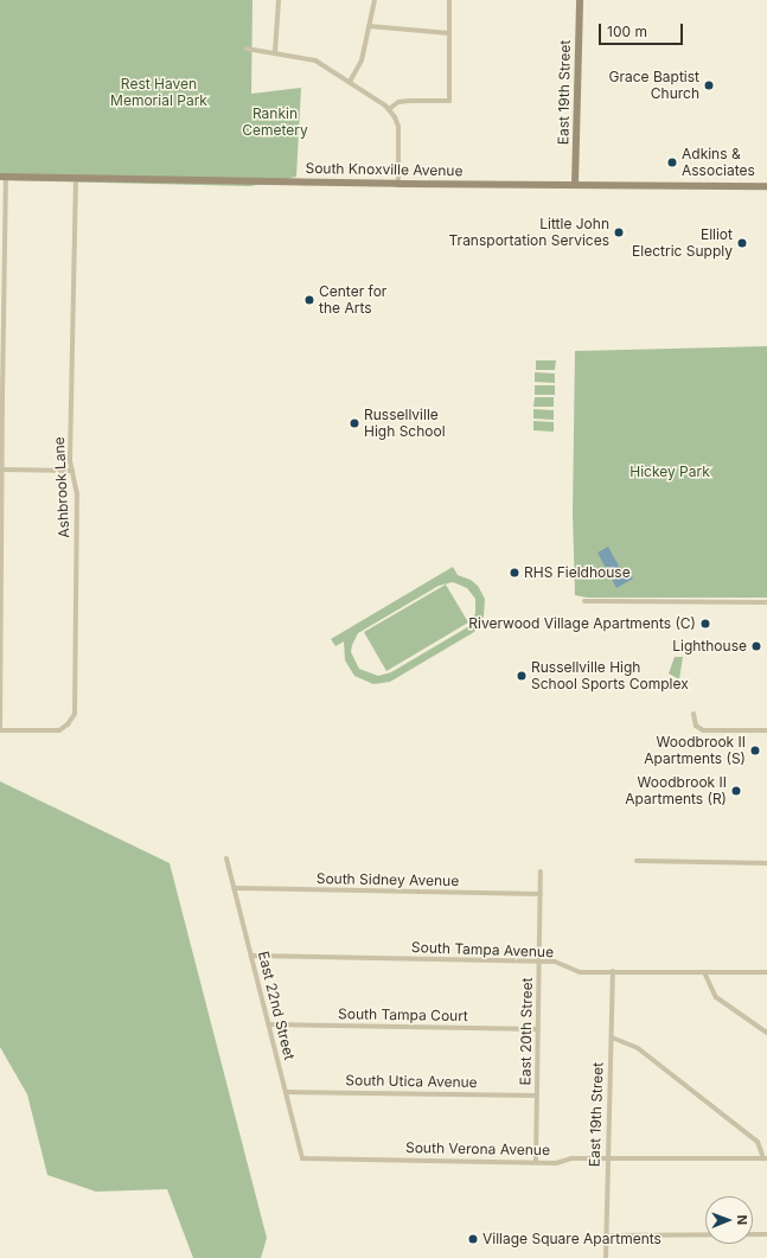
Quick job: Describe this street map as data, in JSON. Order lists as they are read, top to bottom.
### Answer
{
  "streets": {
    "main road": ["East 19th Street", "South Knoxville Avenue"],
    "street": [
      "Ashbrook Lane",
      "South Sidney Avenue",
      "South Tampa Avenue",
      "East 22nd Street",
      "South Tampa Court",
      "East 20th Street",
      "South Utica Avenue",
      "South Verona Avenue"
    ]
  },
  "crossings": [
    ["East 19th Street", "South Knoxville Avenue"],
    ["East 19th Street", "South Tampa Avenue"],
    ["East 19th Street", "South Verona Avenue"],
    ["South Knoxville Avenue", "Ashbrook Lane"],
    ["South Sidney Avenue", "East 22nd Street"],
    ["South Sidney Avenue", "East 20th Street"],
    ["South Tampa Avenue", "East 22nd Street"],
    ["South Tampa Avenue", "East 20th Street"],
    ["East 22nd Street", "South Tampa Court"],
    ["East 22nd Street", "South Utica Avenue"],
    ["East 22nd Street", "South Verona Avenue"],
    ["South Tampa Court", "East 20th Street"],
    ["East 20th Street", "South Utica Avenue"],
    ["East 20th Street", "South Verona Avenue"]
  ],
  "parks": ["Rest Haven Memorial Park", "Rankin Cemetery", "Hickey Park"],
  "places": [
    "Grace Baptist Church",
    "Adkins & Associates",
    "Little John Transportation Services",
    "Elliot Electric Supply",
    "Center for the Arts",
    "Russellville High School",
    "RHS Fieldhouse",
    "Riverwood Village Apartments (C)",
    "Lighthouse",
    "Russellville High School Sports Complex",
    "Woodbrook II Apartments (S)",
    "Woodbrook II Apartments (R)",
    "Village Square Apartments"
  ],
  "scale_bar": "100 m",
  "north": "right"
}
